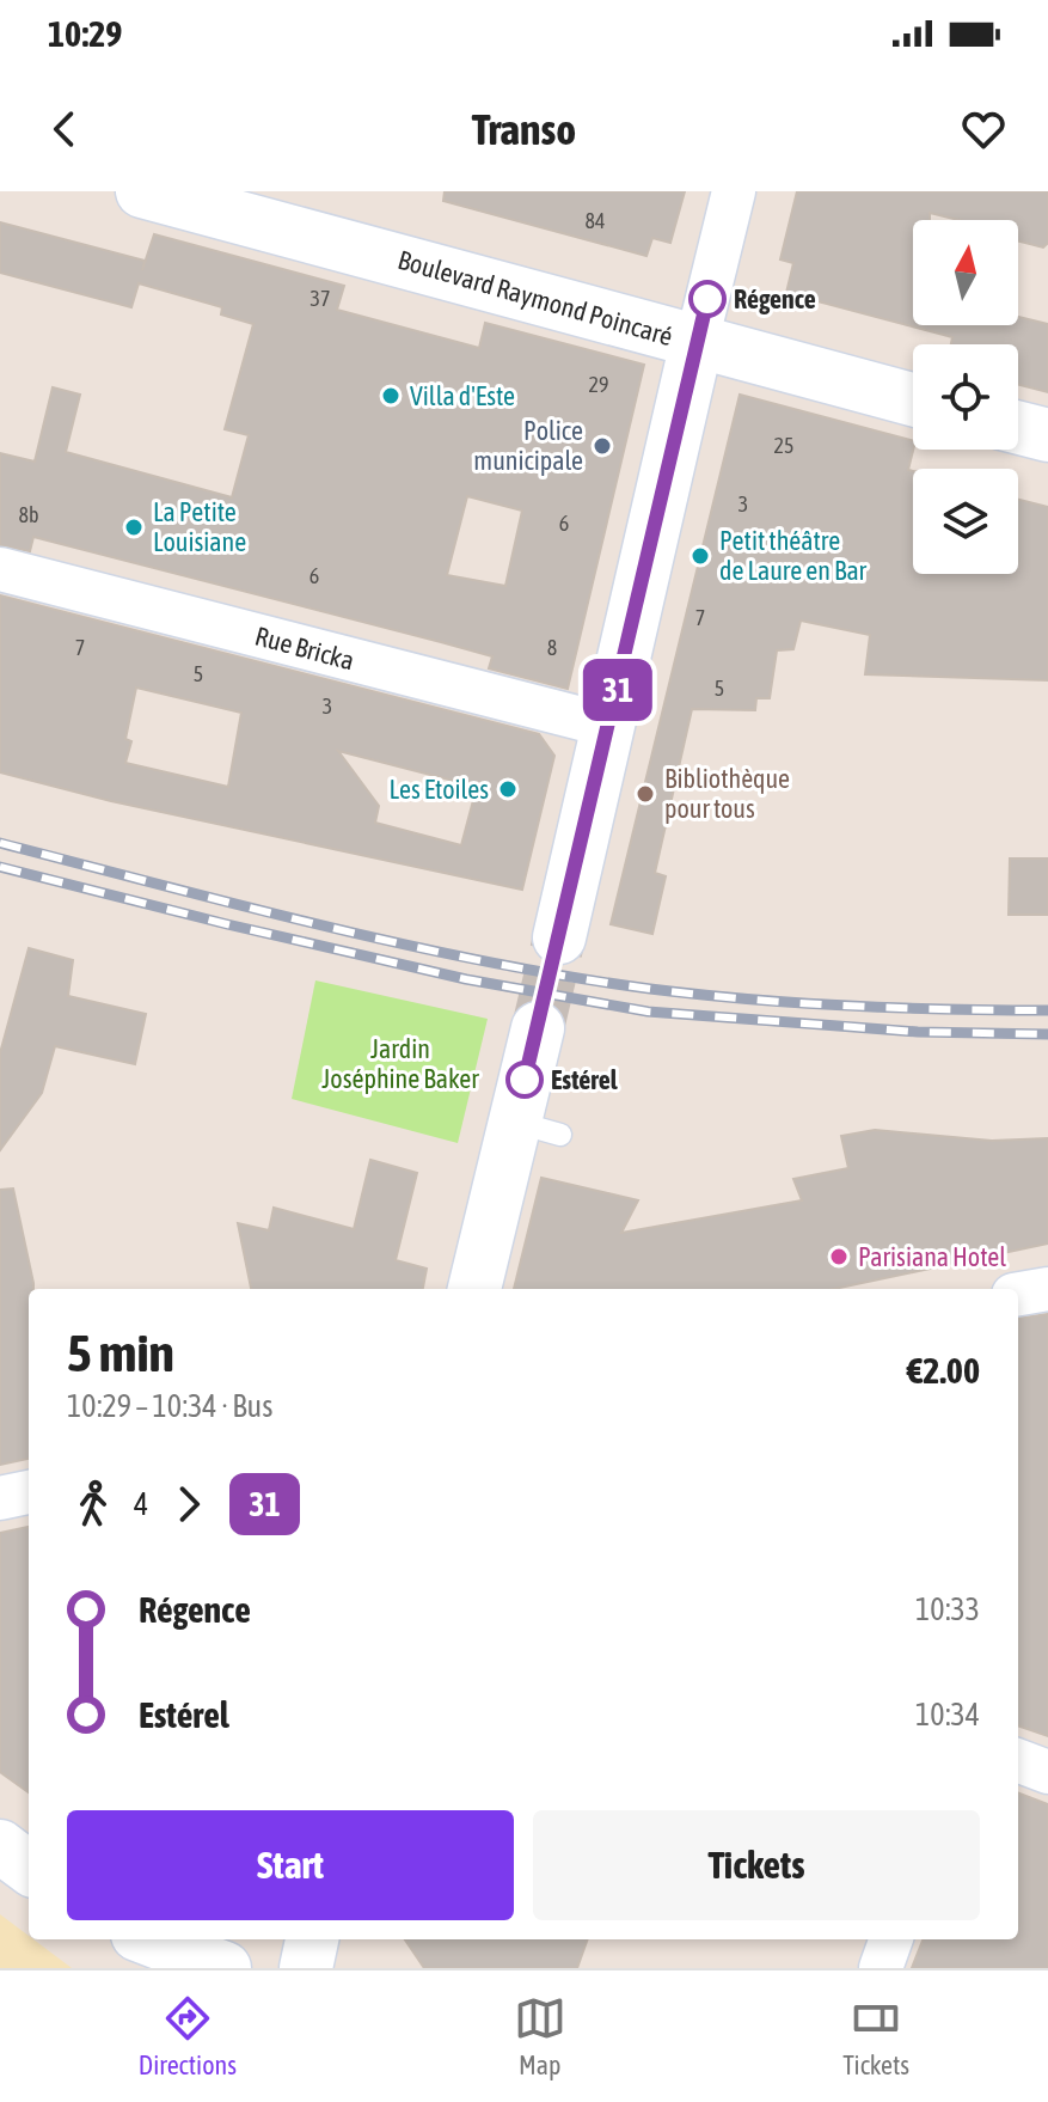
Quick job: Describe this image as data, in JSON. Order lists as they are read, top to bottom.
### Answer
{
  "streets": {
    "main road": ["Boulevard Raymond Poincaré"],
    "street": ["Rue Bricka"]
  },
  "parks": ["Jardin Joséphine Baker"],
  "places": [
    "Régence",
    "Villa d'Este",
    "Police municipale",
    "La Petite Louisiane",
    "Petit théâtre de Laure en Bar",
    "Les Etoiles",
    "Bibliothèque pour tous",
    "Estérel",
    "Parisiana Hotel"
  ],
  "lines": ["bus line 31"],
  "house_numbers": [
    "84",
    "37",
    "29",
    "25",
    "3",
    "8b",
    "6",
    "6",
    "7",
    "7",
    "8",
    "5",
    "5",
    "3"
  ],
  "north": "top",
  "page": {
    "status": "10:29",
    "header": "Transo",
    "on_map": "31",
    "heading": ["5 min", "10:29 – 10:34 · Bus", "€2.00"],
    "legs": ["4", "31"],
    "list": [
      {
        "name": "Régence",
        "value": "10:33"
      },
      {
        "name": "Estérel",
        "value": "10:34"
      }
    ],
    "buttons": ["Start", "Tickets"],
    "tabs": ["Directions", "Map", "Tickets"]
  }
}
